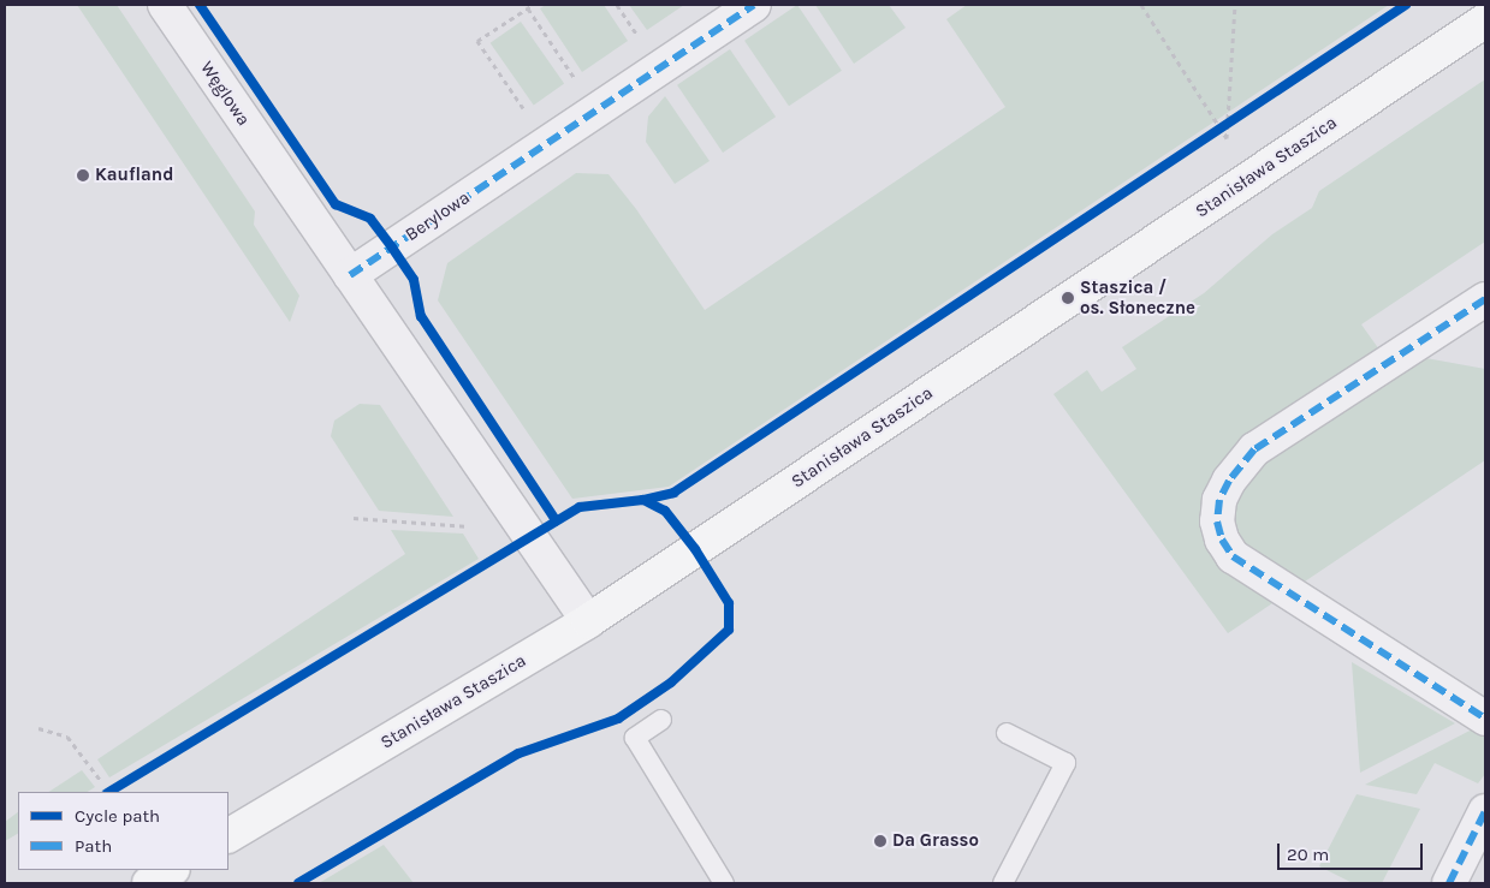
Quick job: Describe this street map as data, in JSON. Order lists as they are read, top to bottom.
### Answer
{
  "streets": {
    "street": ["Węglowa", "Stanisława Staszica", "Berylowa"]
  },
  "crossings": [
    ["Węglowa", "Berylowa"]
  ],
  "places": ["Kaufland", "Staszica / os. Słoneczne", "Da Grasso"],
  "legend": ["Cycle path", "Path"],
  "scale_bar": "20 m"
}
